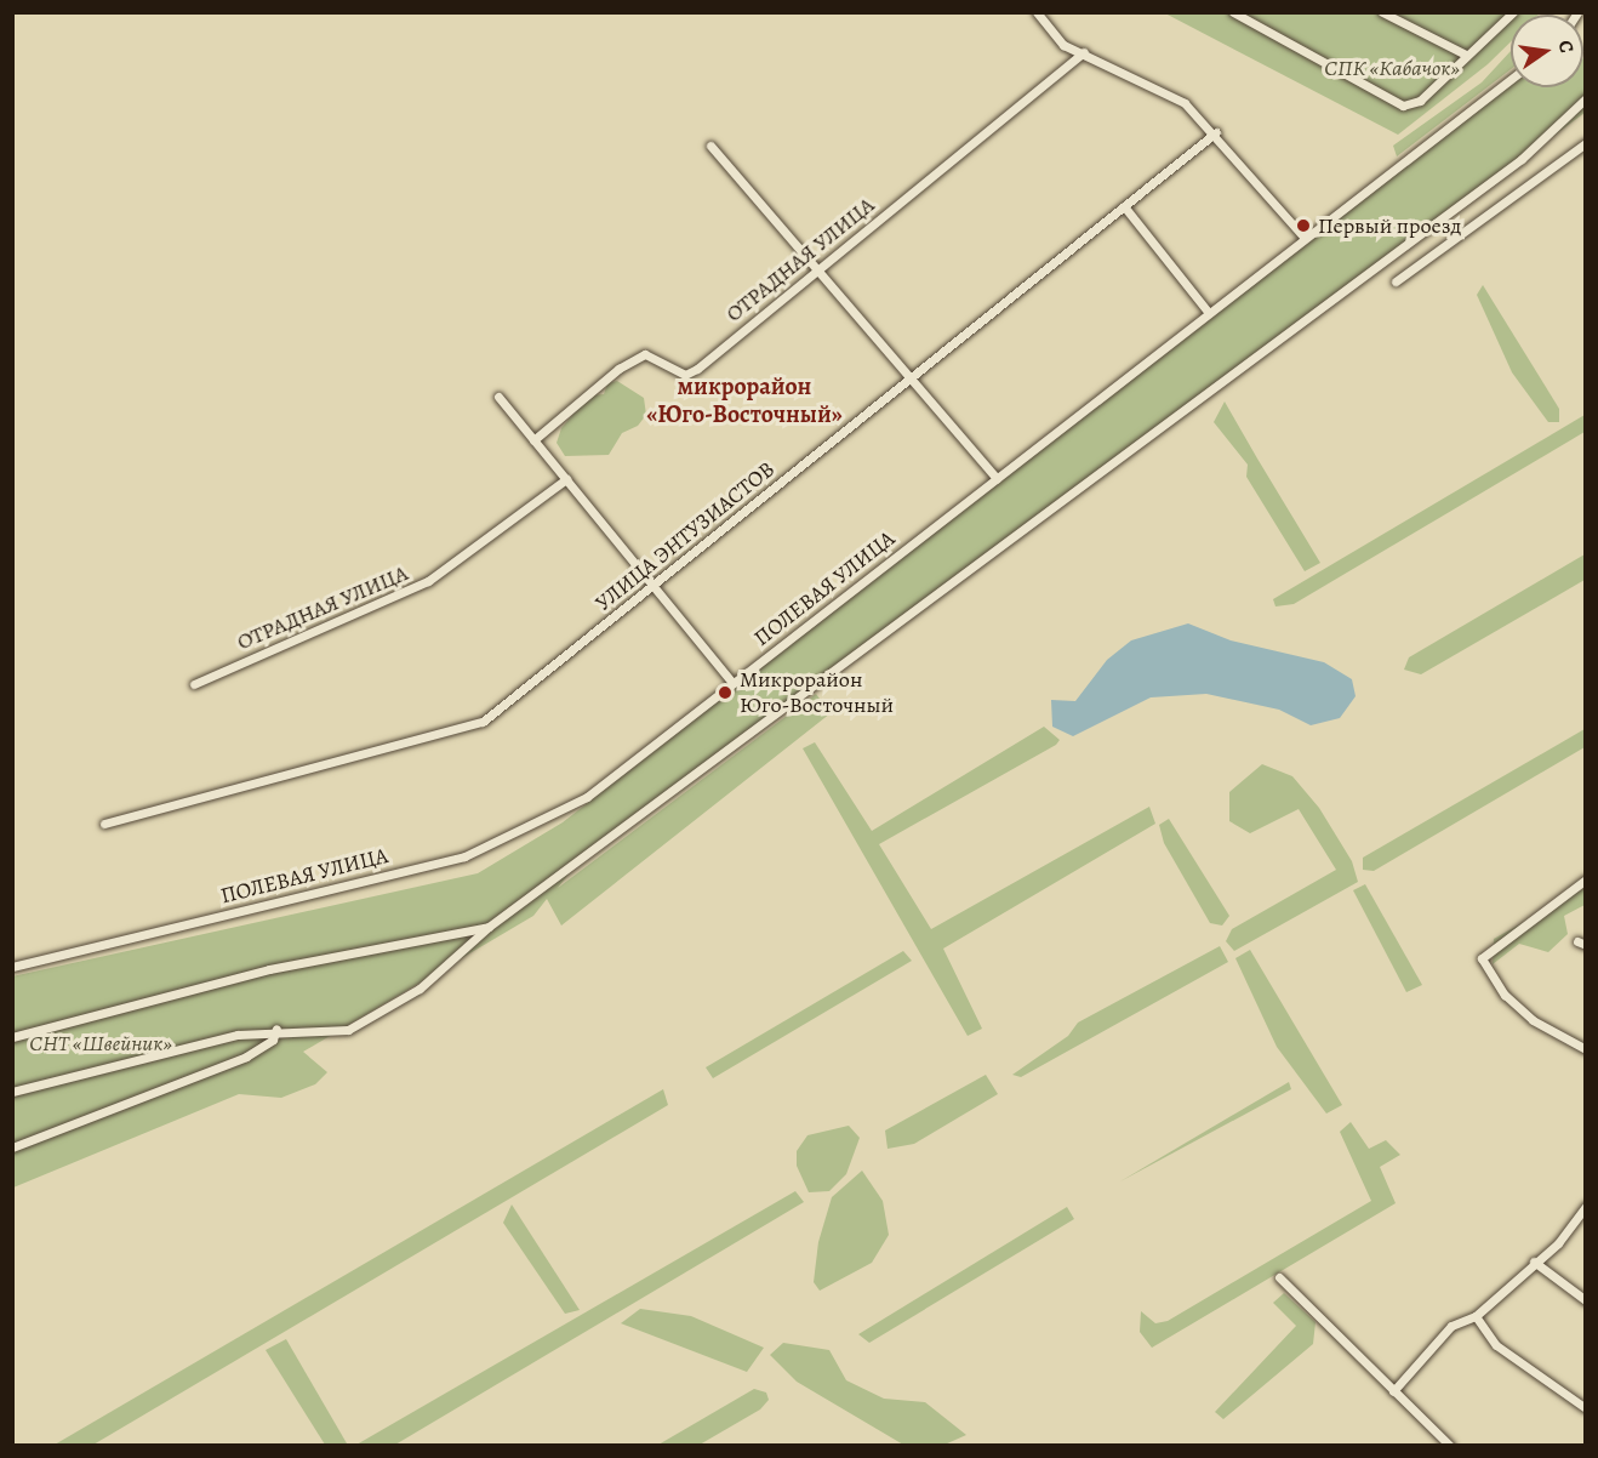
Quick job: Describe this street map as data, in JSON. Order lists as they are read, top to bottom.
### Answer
{
  "streets": {
    "street": ["ОТРАДНАЯ УЛИЦА", "УЛИЦА ЭНТУЗИАСТОВ", "ПОЛЕВАЯ УЛИЦА"]
  },
  "districts": ["микрорайон «Юго-Восточный»"],
  "parks": ["СПК «Кабачок»", "СНТ «Швейник»"],
  "places": ["Первый проезд", "Микрорайон Юго-Восточный"],
  "north": "right"
}
